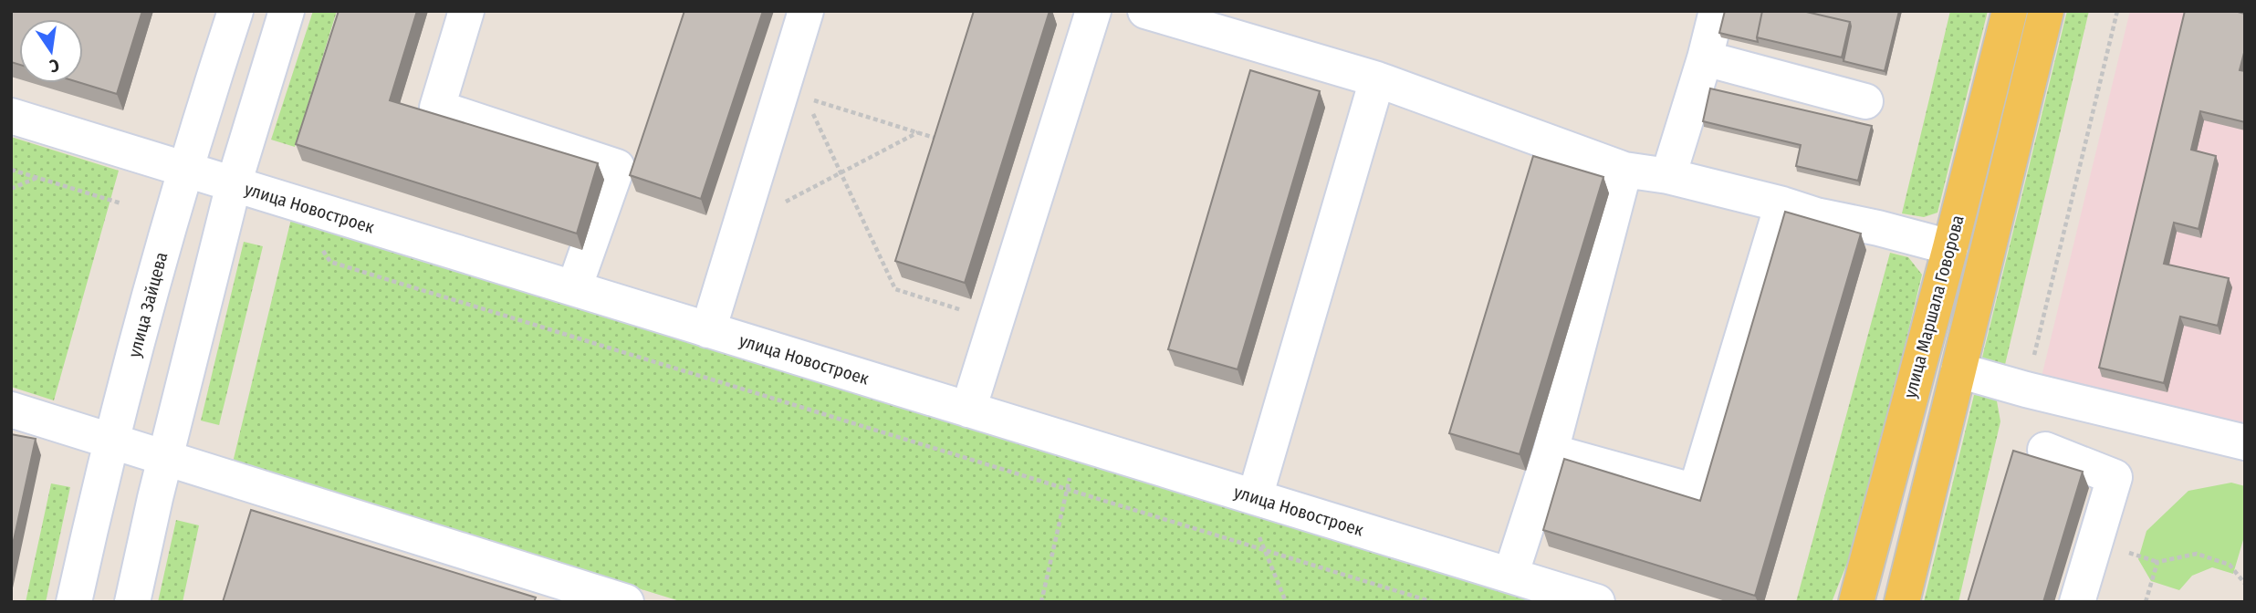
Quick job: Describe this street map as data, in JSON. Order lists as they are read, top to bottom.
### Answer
{
  "streets": {
    "main road": ["улица Маршала Говорова"],
    "street": ["улица Новостроек", "улица Зайцева"]
  },
  "crossings": [
    ["улица Новостроек", "улица Зайцева"]
  ],
  "north": "bottom"
}
